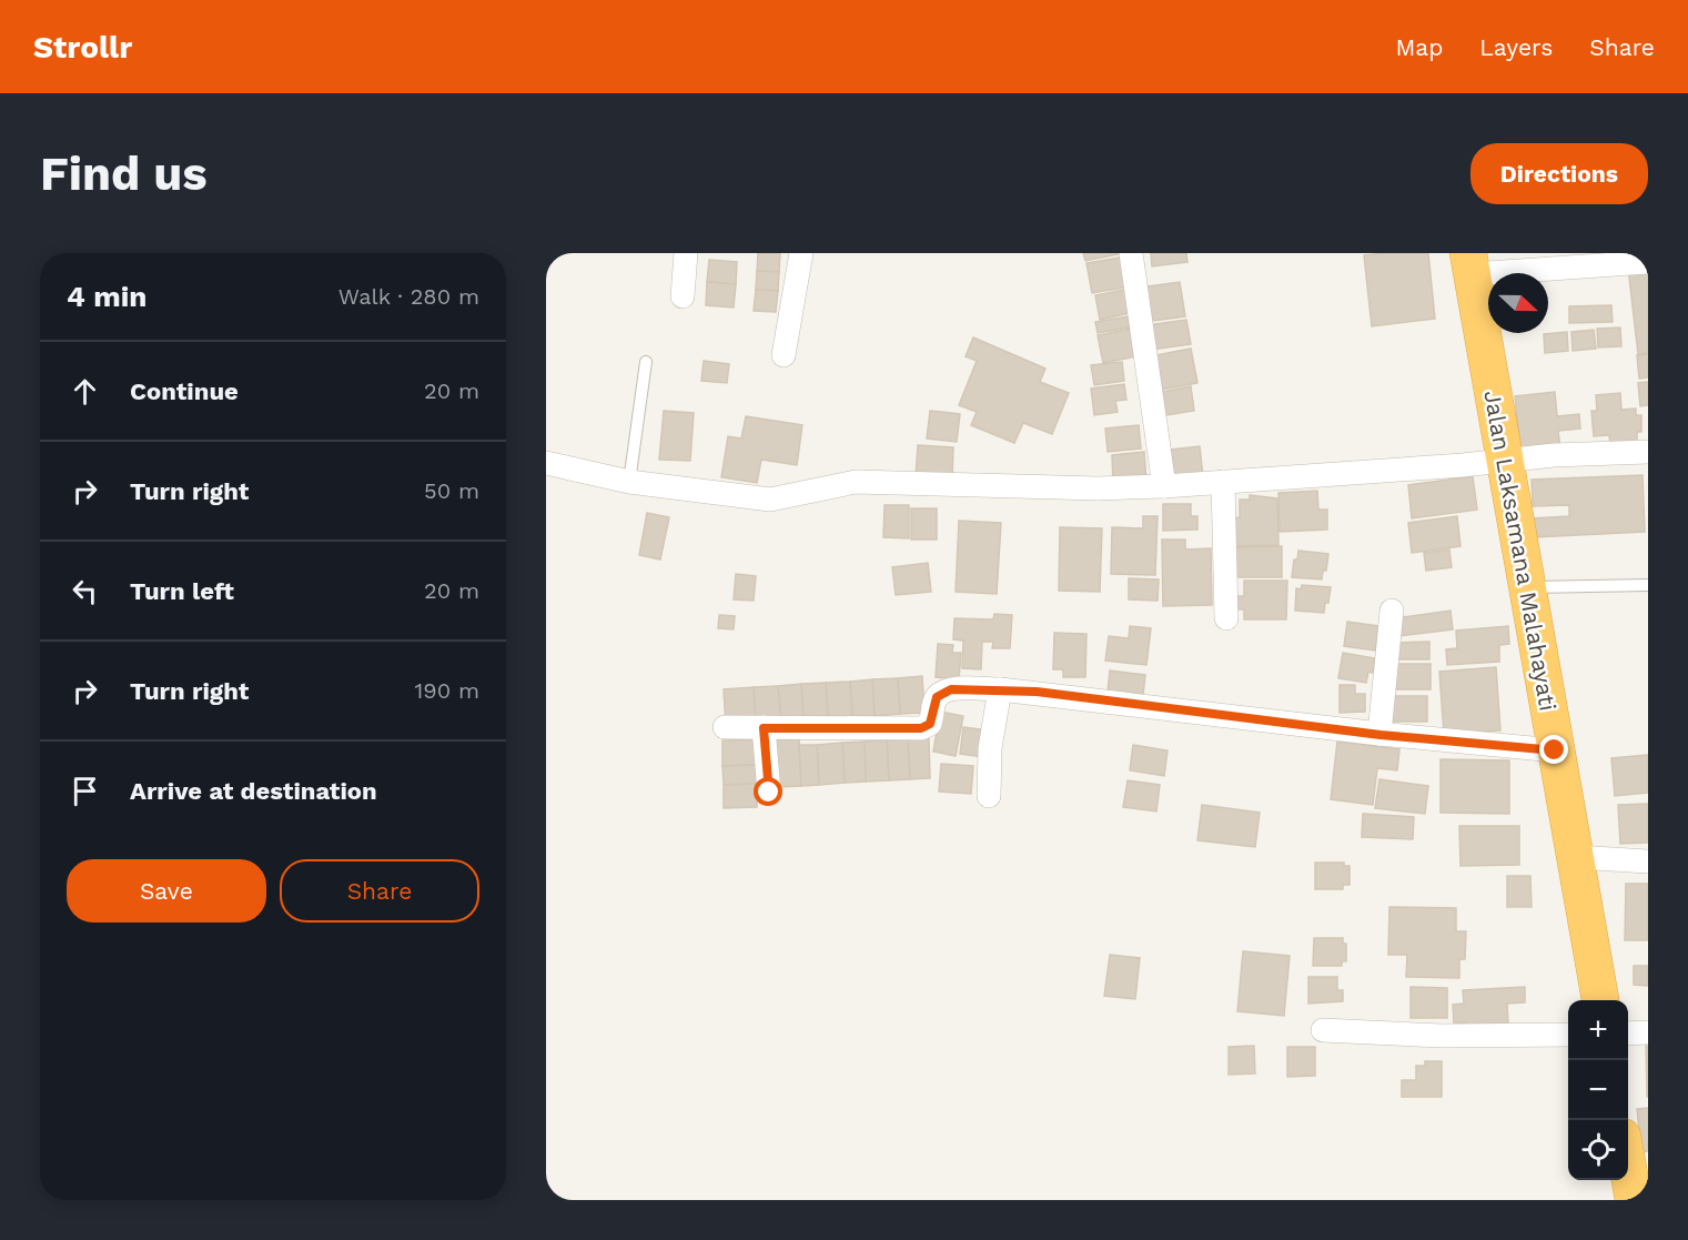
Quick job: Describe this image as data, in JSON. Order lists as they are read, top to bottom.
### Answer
{
  "streets": {
    "highway": ["Jalan Laksamana Malahayati"]
  },
  "north": "right",
  "page": {
    "header": "Strollr",
    "nav": ["Map", "Layers", "Share"],
    "buttons": [
      "Directions",
      ["Save", "Share"]
    ],
    "title": "Find us",
    "heading": ["4 min", "Walk · 280 m"],
    "list": [
      ["Continue", "20 m"],
      ["Turn right", "50 m"],
      ["Turn left", "20 m"],
      ["Turn right", "190 m"],
      "Arrive at destination"
    ],
    "map_buttons": ["+", "−"]
  }
}
